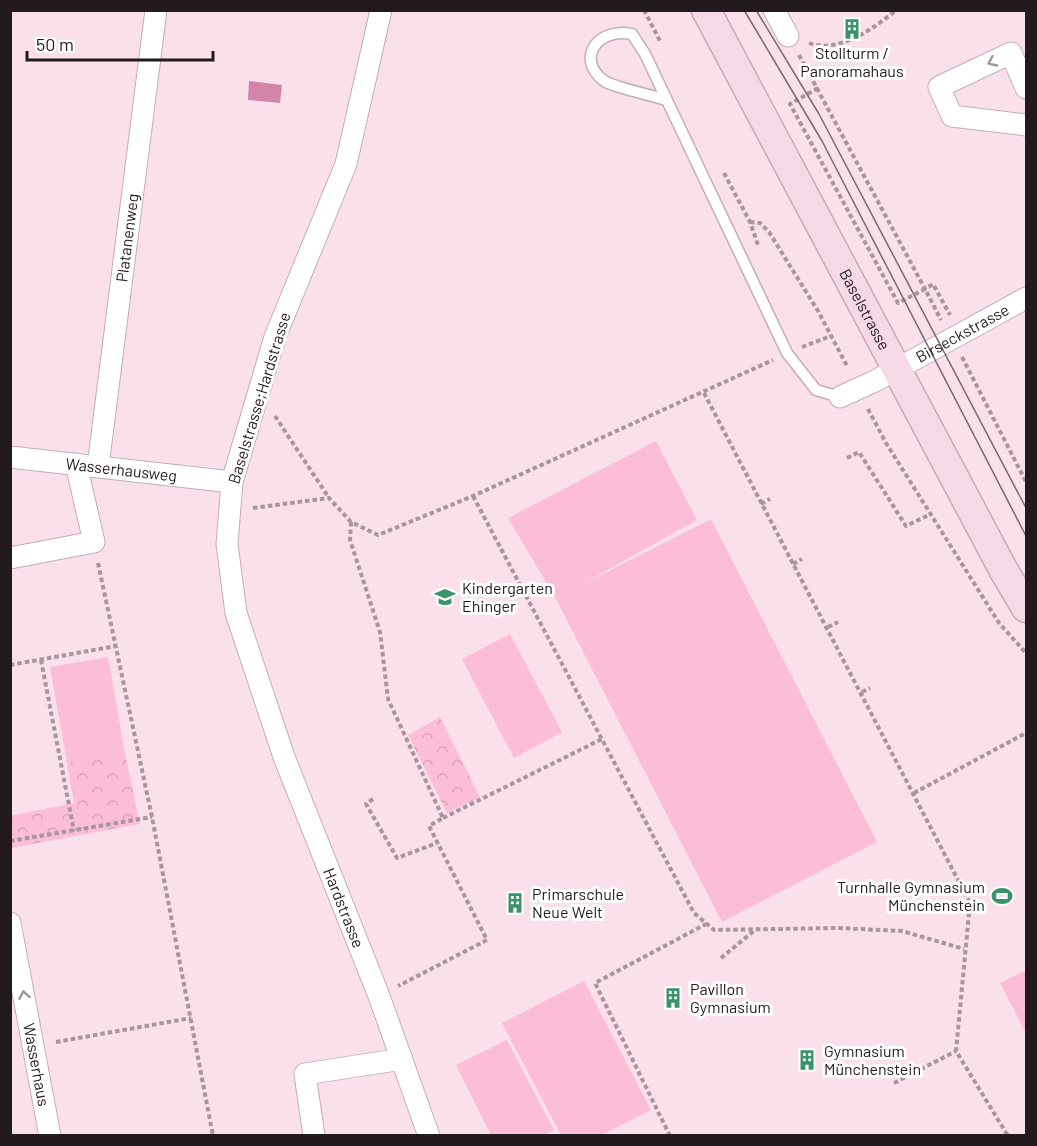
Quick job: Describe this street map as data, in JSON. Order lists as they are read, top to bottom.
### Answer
{
  "streets": {
    "main road": ["Baselstrasse"],
    "street": [
      "Platanenweg",
      "Birseckstrasse",
      "Baselstrasse;Hardstrasse",
      "Wasserhausweg",
      "Hardstrasse",
      "Wasserhaus"
    ]
  },
  "crossings": [
    ["Platanenweg", "Wasserhausweg"],
    ["Baselstrasse", "Birseckstrasse"],
    ["Baselstrasse;Hardstrasse", "Wasserhausweg"],
    ["Baselstrasse;Hardstrasse", "Hardstrasse"]
  ],
  "one_way": ["Wasserhaus"],
  "places": {
    "building": [
      "Stollturm / Panoramahaus",
      "Primarschule Neue Welt",
      "Pavillon Gymnasium",
      "Gymnasium Münchenstein"
    ],
    "school or university": ["Kindergarten Ehinger"],
    "sports": ["Turnhalle Gymnasium Münchenstein"]
  },
  "scale_bar": "50 m"
}
